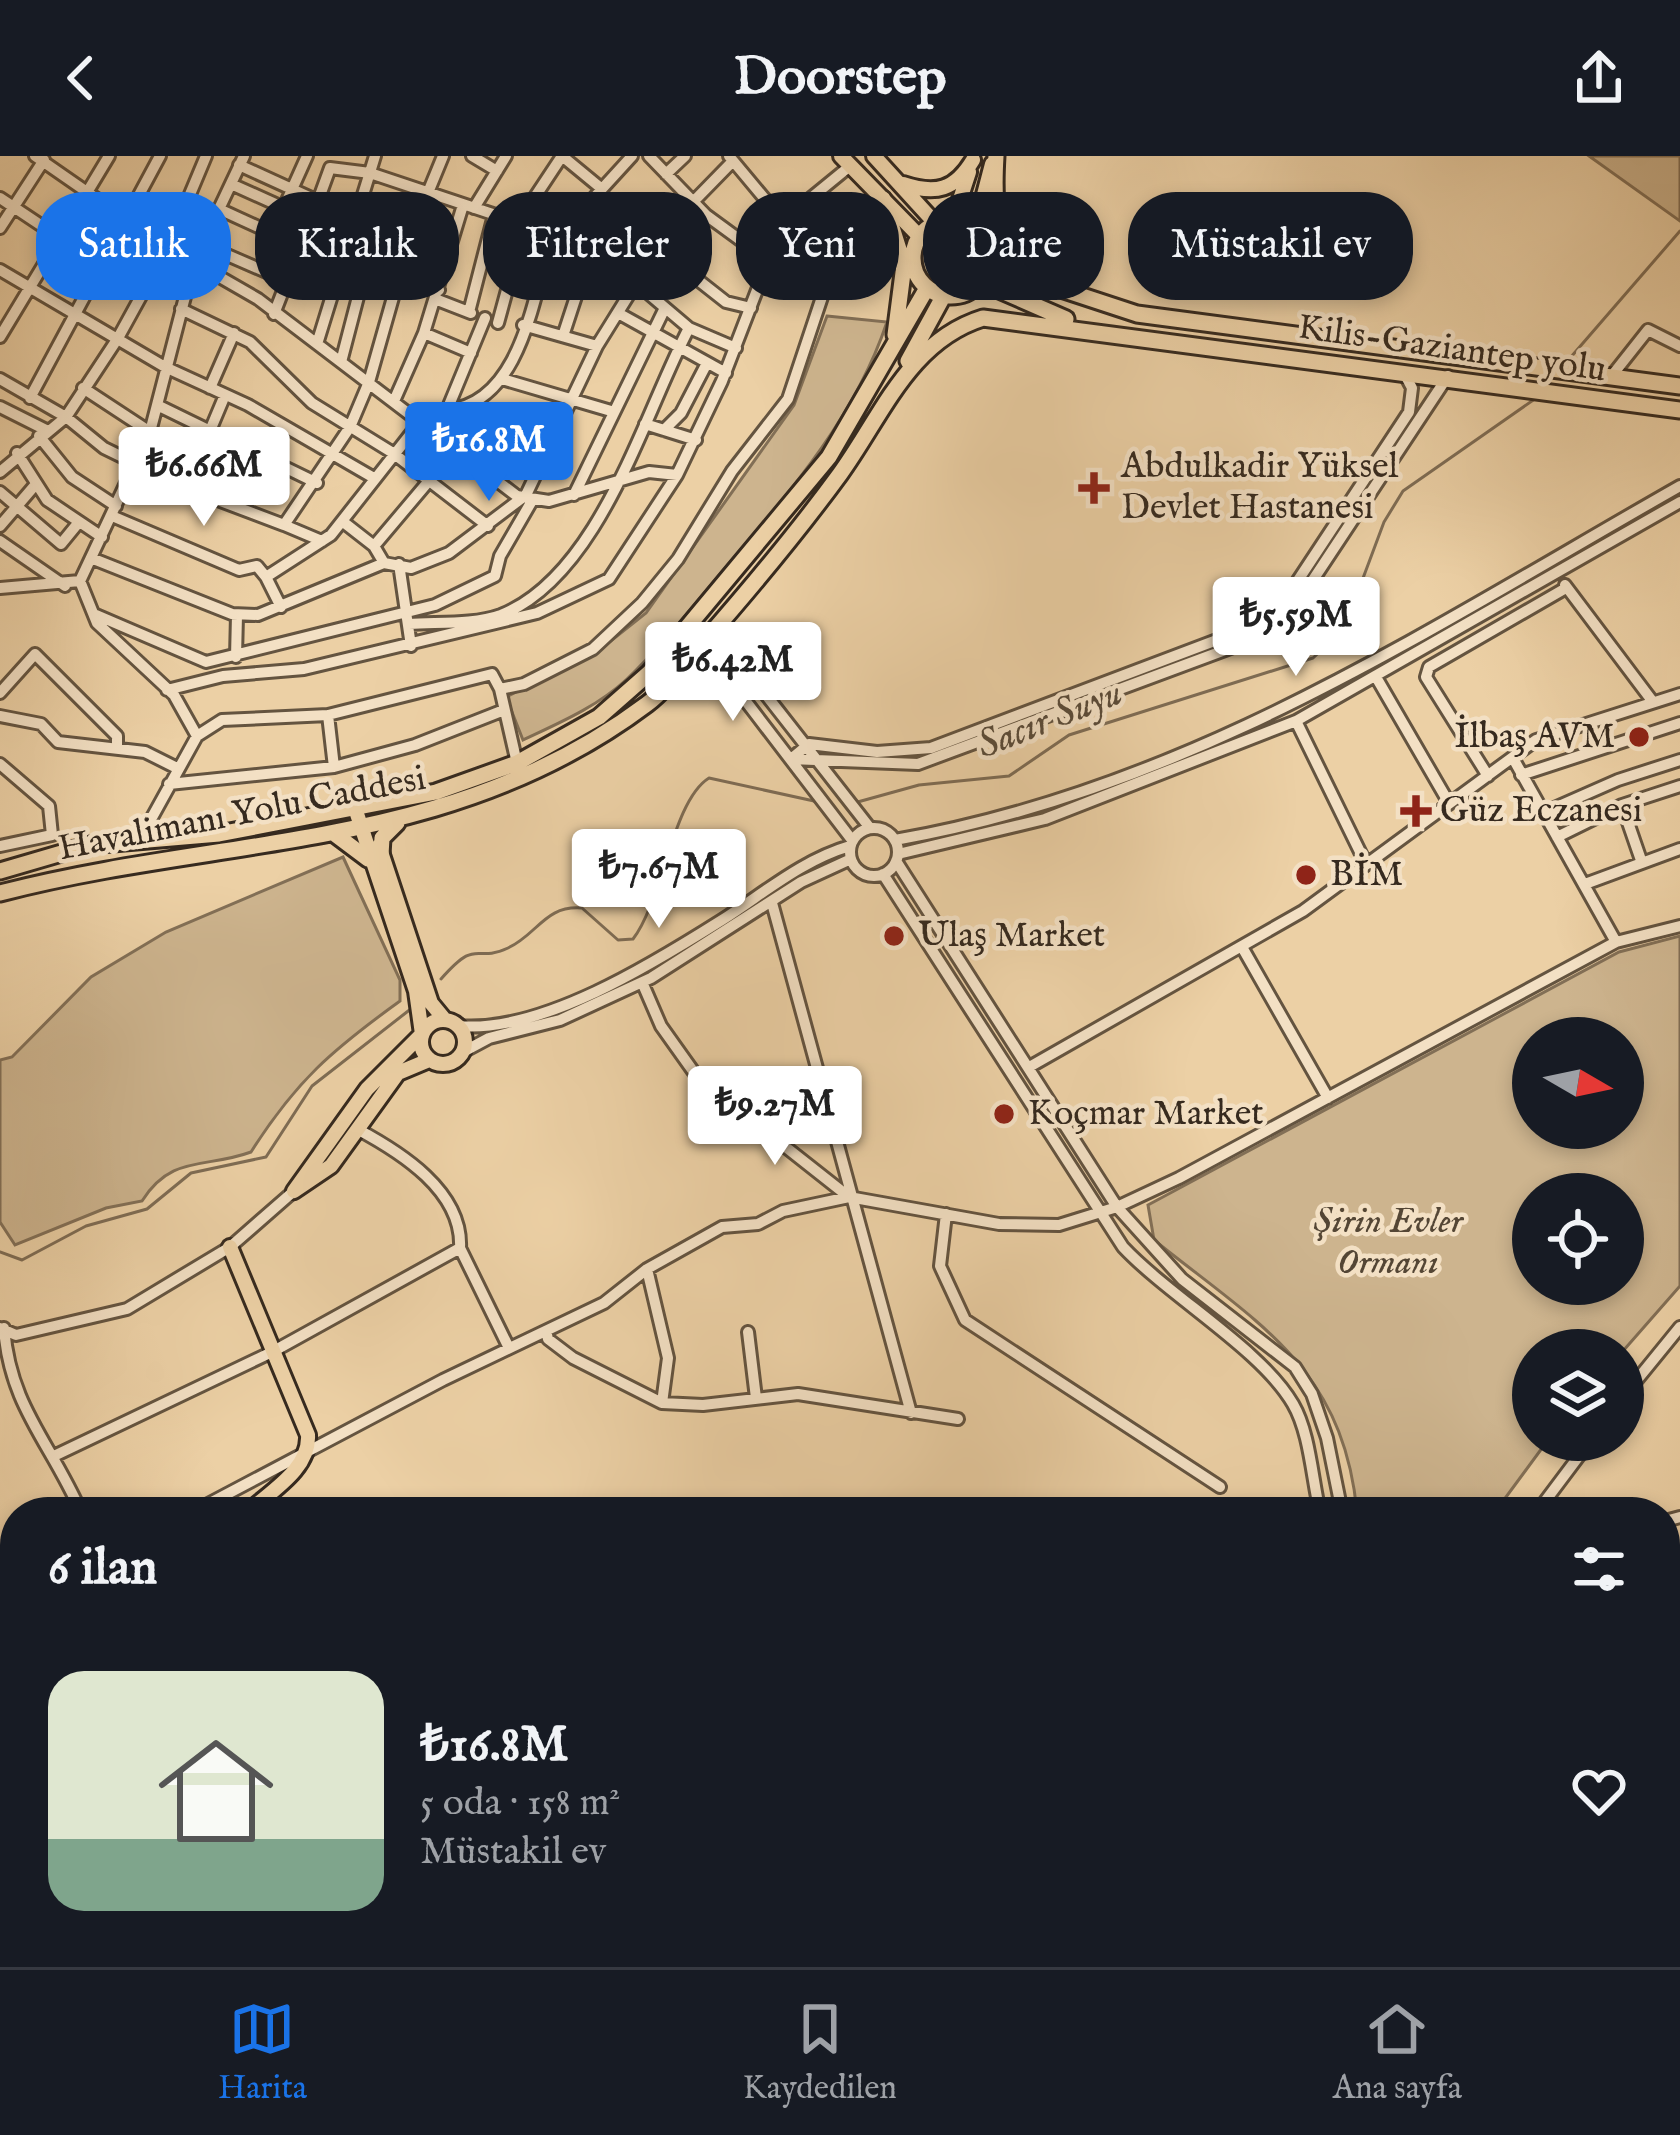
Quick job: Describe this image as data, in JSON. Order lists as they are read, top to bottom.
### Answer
{
  "streets": {
    "highway": ["Kilis-Gaziantep yolu", "Havalimanı Yolu Caddesi"]
  },
  "crossings": [
    ["Kilis-Gaziantep yolu", "Havalimanı Yolu Caddesi"]
  ],
  "water": ["Sacır Suyu"],
  "parks": ["Şirin Evler Ormanı"],
  "places": {
    "health": ["Abdulkadir Yüksel Devlet Hastanesi", "Güz Eczanesi"],
    "other": [
      "İlbaş AVM",
      "BİM",
      "Ulaş Market",
      "Koçmar Market"
    ]
  },
  "north": "right",
  "page": {
    "header": "Doorstep",
    "chip": [
      "Satılık",
      "Kiralık",
      "Filtreler",
      "Yeni",
      "Daire",
      "Müstakil ev"
    ],
    "price": [
      "₺16.8M",
      "₺6.66M",
      "₺5.59M",
      "₺6.42M",
      "₺7.67M",
      "₺9.27M"
    ],
    "heading": "6 ilan",
    "list": [
      {
        "name": "₺16.8M",
        "note": "5 oda · 158 m² · Müstakil ev"
      }
    ],
    "tabs": ["Harita", "Kaydedilen", "Ana sayfa"]
  }
}
